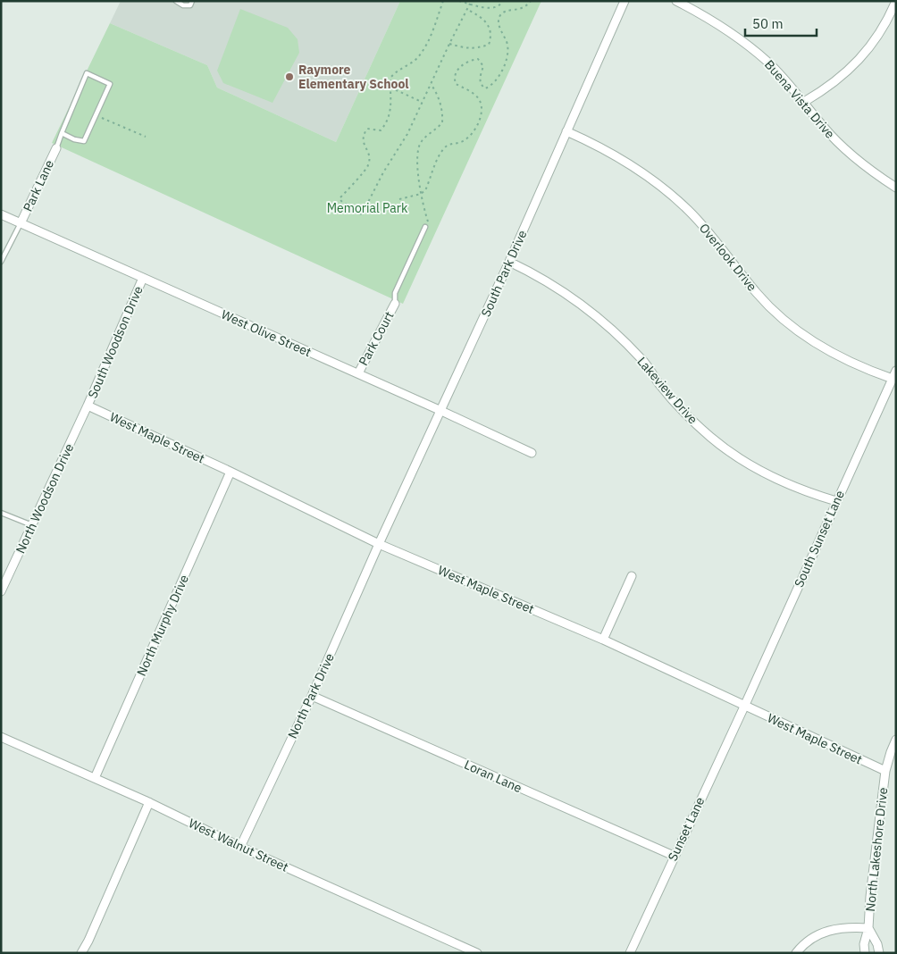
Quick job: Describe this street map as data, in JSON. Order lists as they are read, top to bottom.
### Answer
{
  "streets": {
    "street": [
      "Buena Vista Drive",
      "Park Lane",
      "Overlook Drive",
      "South Park Drive",
      "West Olive Street",
      "Park Court",
      "South Woodson Drive",
      "Lakeview Drive",
      "West Maple Street",
      "North Woodson Drive",
      "South Sunset Lane",
      "North Murphy Drive",
      "North Park Drive",
      "Loran Lane",
      "Sunset Lane",
      "West Walnut Street",
      "North Lakeshore Drive"
    ]
  },
  "crossings": [
    ["Park Lane", "West Olive Street"],
    ["Overlook Drive", "South Park Drive"],
    ["Overlook Drive", "South Sunset Lane"],
    ["South Park Drive", "West Olive Street"],
    ["South Park Drive", "Lakeview Drive"],
    ["South Park Drive", "West Maple Street"],
    ["South Park Drive", "North Park Drive"],
    ["West Olive Street", "Park Court"],
    ["West Olive Street", "South Woodson Drive"],
    ["South Woodson Drive", "West Maple Street"],
    ["South Woodson Drive", "North Woodson Drive"],
    ["Lakeview Drive", "South Sunset Lane"],
    ["West Maple Street", "North Woodson Drive"],
    ["West Maple Street", "South Sunset Lane"],
    ["West Maple Street", "North Murphy Drive"],
    ["West Maple Street", "North Park Drive"],
    ["West Maple Street", "Sunset Lane"],
    ["West Maple Street", "North Lakeshore Drive"],
    ["South Sunset Lane", "Sunset Lane"],
    ["North Murphy Drive", "West Walnut Street"],
    ["North Park Drive", "Loran Lane"],
    ["North Park Drive", "West Walnut Street"],
    ["Loran Lane", "Sunset Lane"]
  ],
  "parks": ["Memorial Park"],
  "places": ["Raymore Elementary School"],
  "scale_bar": "50 m"
}
